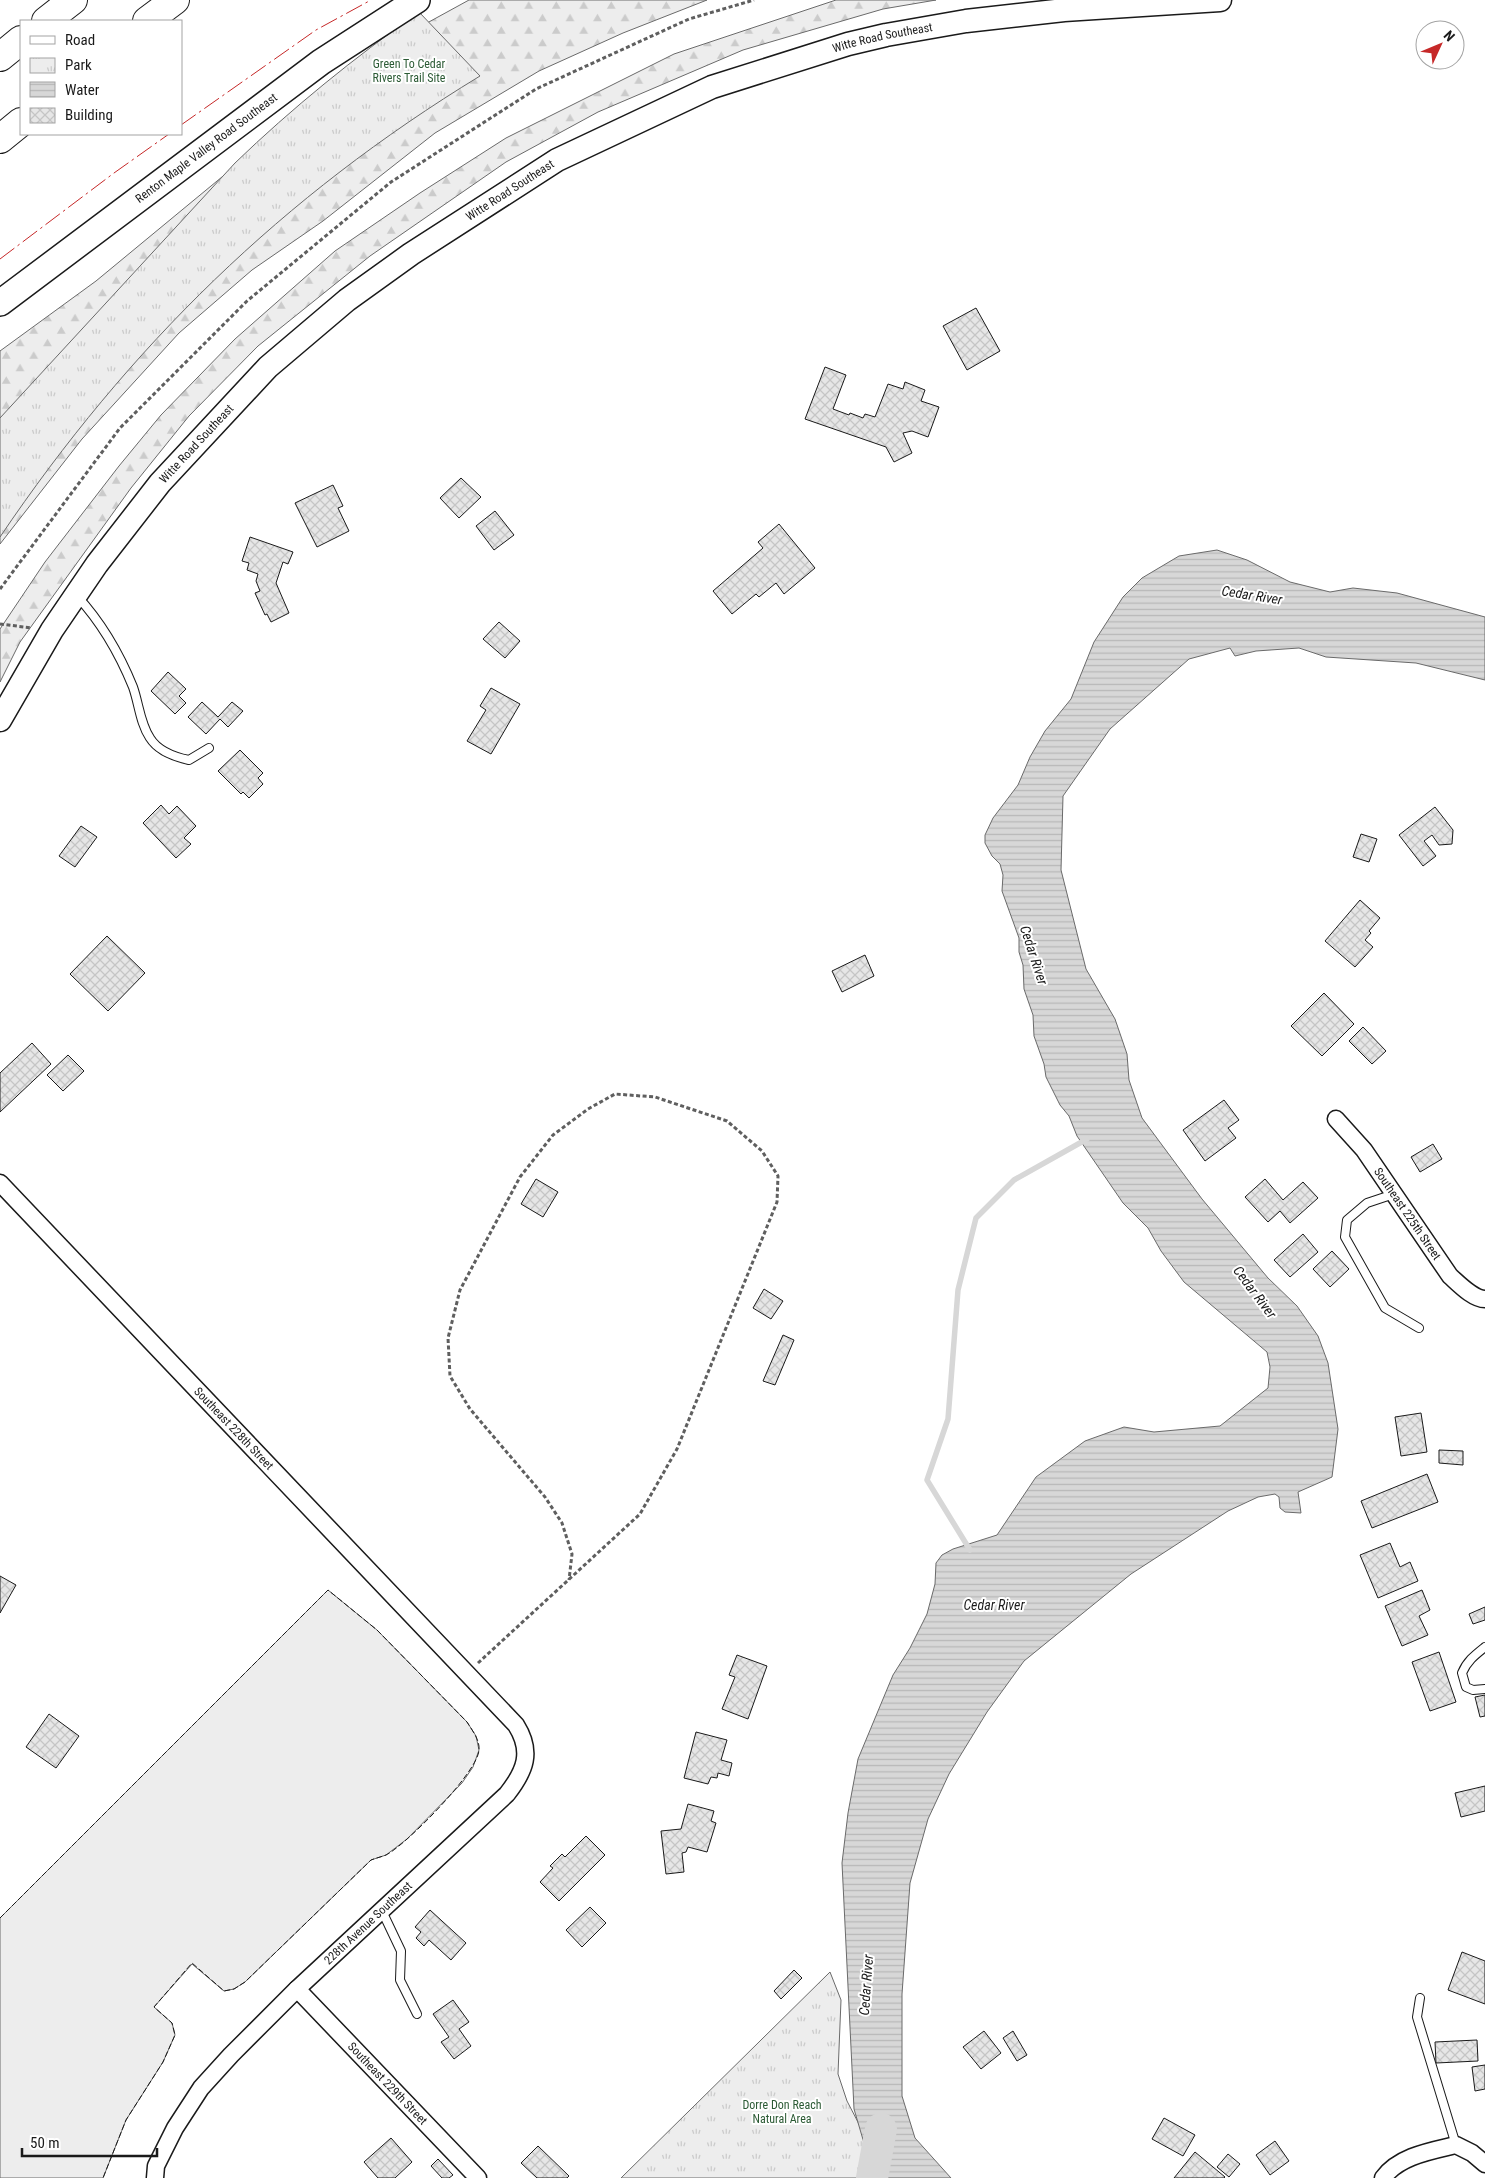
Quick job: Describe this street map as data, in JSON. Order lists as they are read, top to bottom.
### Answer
{
  "streets": {
    "main road": ["Renton Maple Valley Road Southeast"],
    "street": [
      "Witte Road Southeast",
      "Southeast 225th Street",
      "Southeast 228th Street",
      "228th Avenue Southeast",
      "Southeast 229th Street"
    ]
  },
  "crossings": [
    ["Southeast 228th Street", "228th Avenue Southeast"],
    ["228th Avenue Southeast", "Southeast 229th Street"]
  ],
  "water": ["Cedar River"],
  "parks": ["Green To Cedar Rivers Trail Site", "Dorre Don Reach Natural Area"],
  "legend": [
    "Road",
    "Park",
    "Water",
    "Building"
  ],
  "scale_bar": "50 m",
  "north": "top right"
}
